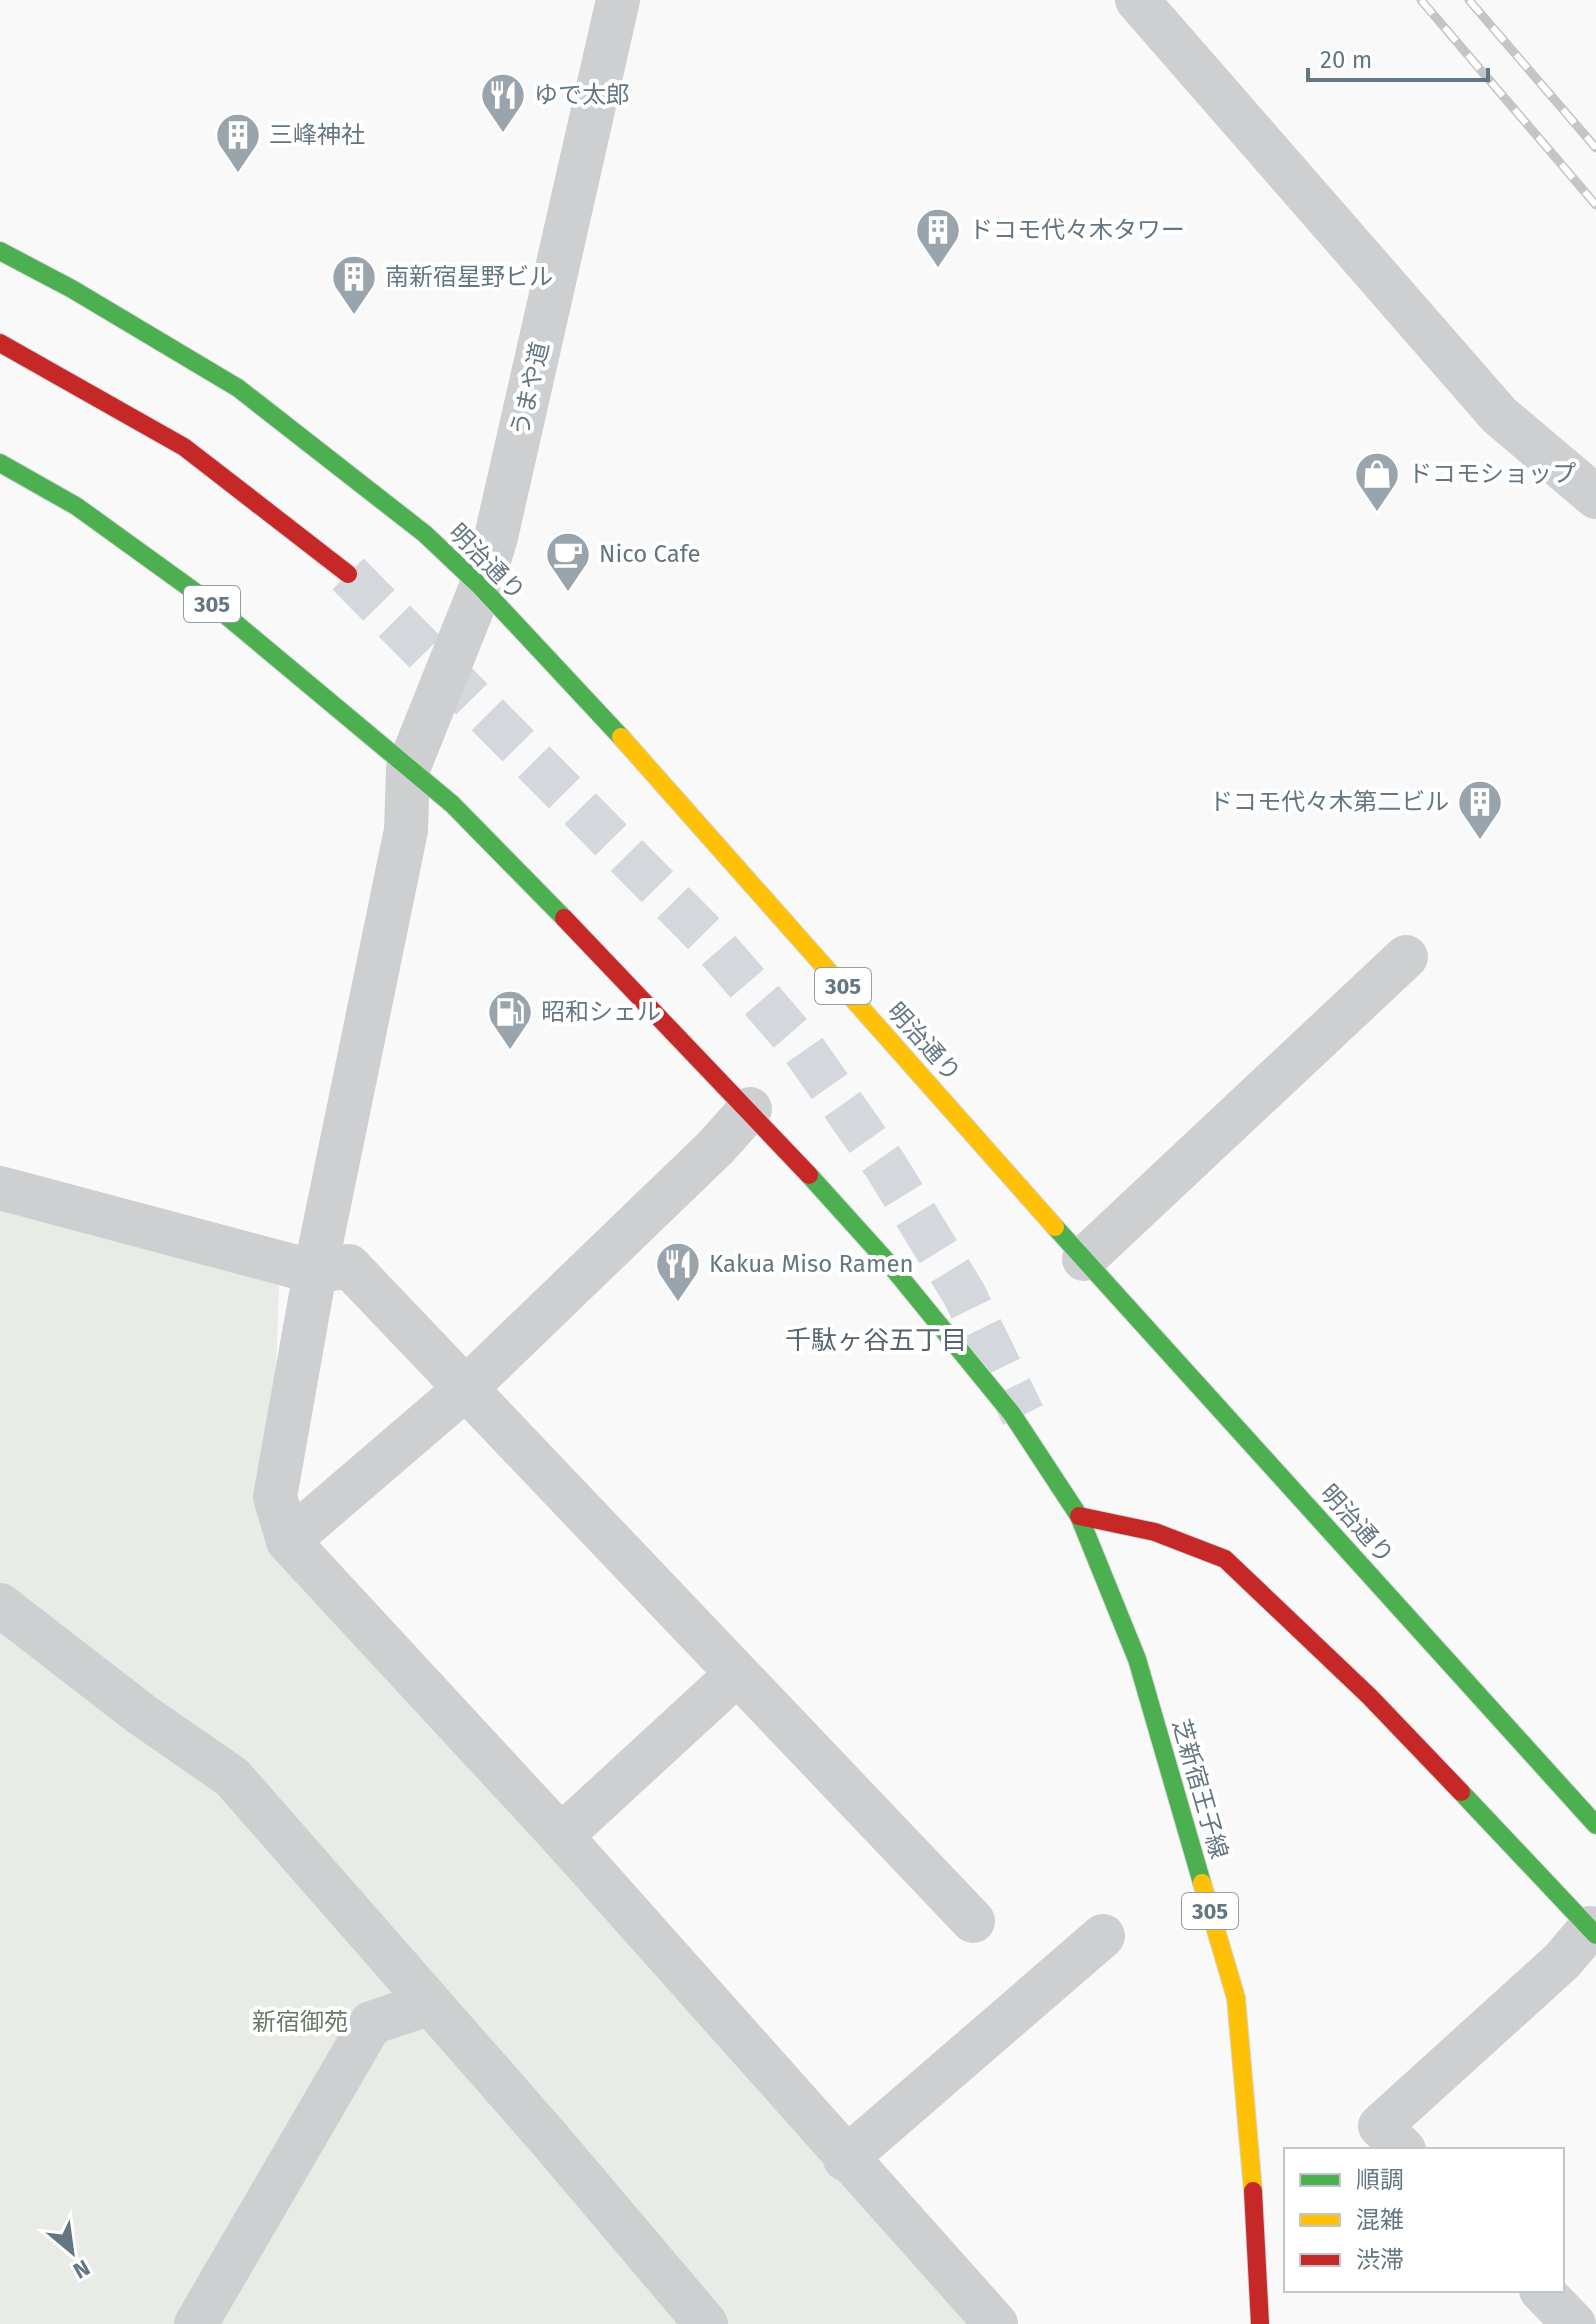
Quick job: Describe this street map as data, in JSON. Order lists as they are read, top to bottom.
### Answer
{
  "streets": {
    "main road": ["明治通り", "305", "芝新宿王子線"],
    "street": ["うまや道"]
  },
  "crossings": [
    ["うまや道", "明治通り"],
    ["うまや道", "305"],
    ["305", "芝新宿王子線"]
  ],
  "districts": ["千駄ヶ谷五丁目"],
  "parks": ["新宿御苑"],
  "places": {
    "restaurant": ["ゆで太郎", "Kakua Miso Ramen"],
    "building": [
      "三峰神社",
      "ドコモ代々木タワー",
      "南新宿星野ビル",
      "ドコモ代々木第二ビル"
    ],
    "shop": ["ドコモショップ"],
    "cafe": ["Nico Cafe"],
    "fuel station": ["昭和シェル"]
  },
  "legend": ["順調", "混雑", "渋滞"],
  "scale_bar": "20 m",
  "north": "bottom right"
}
